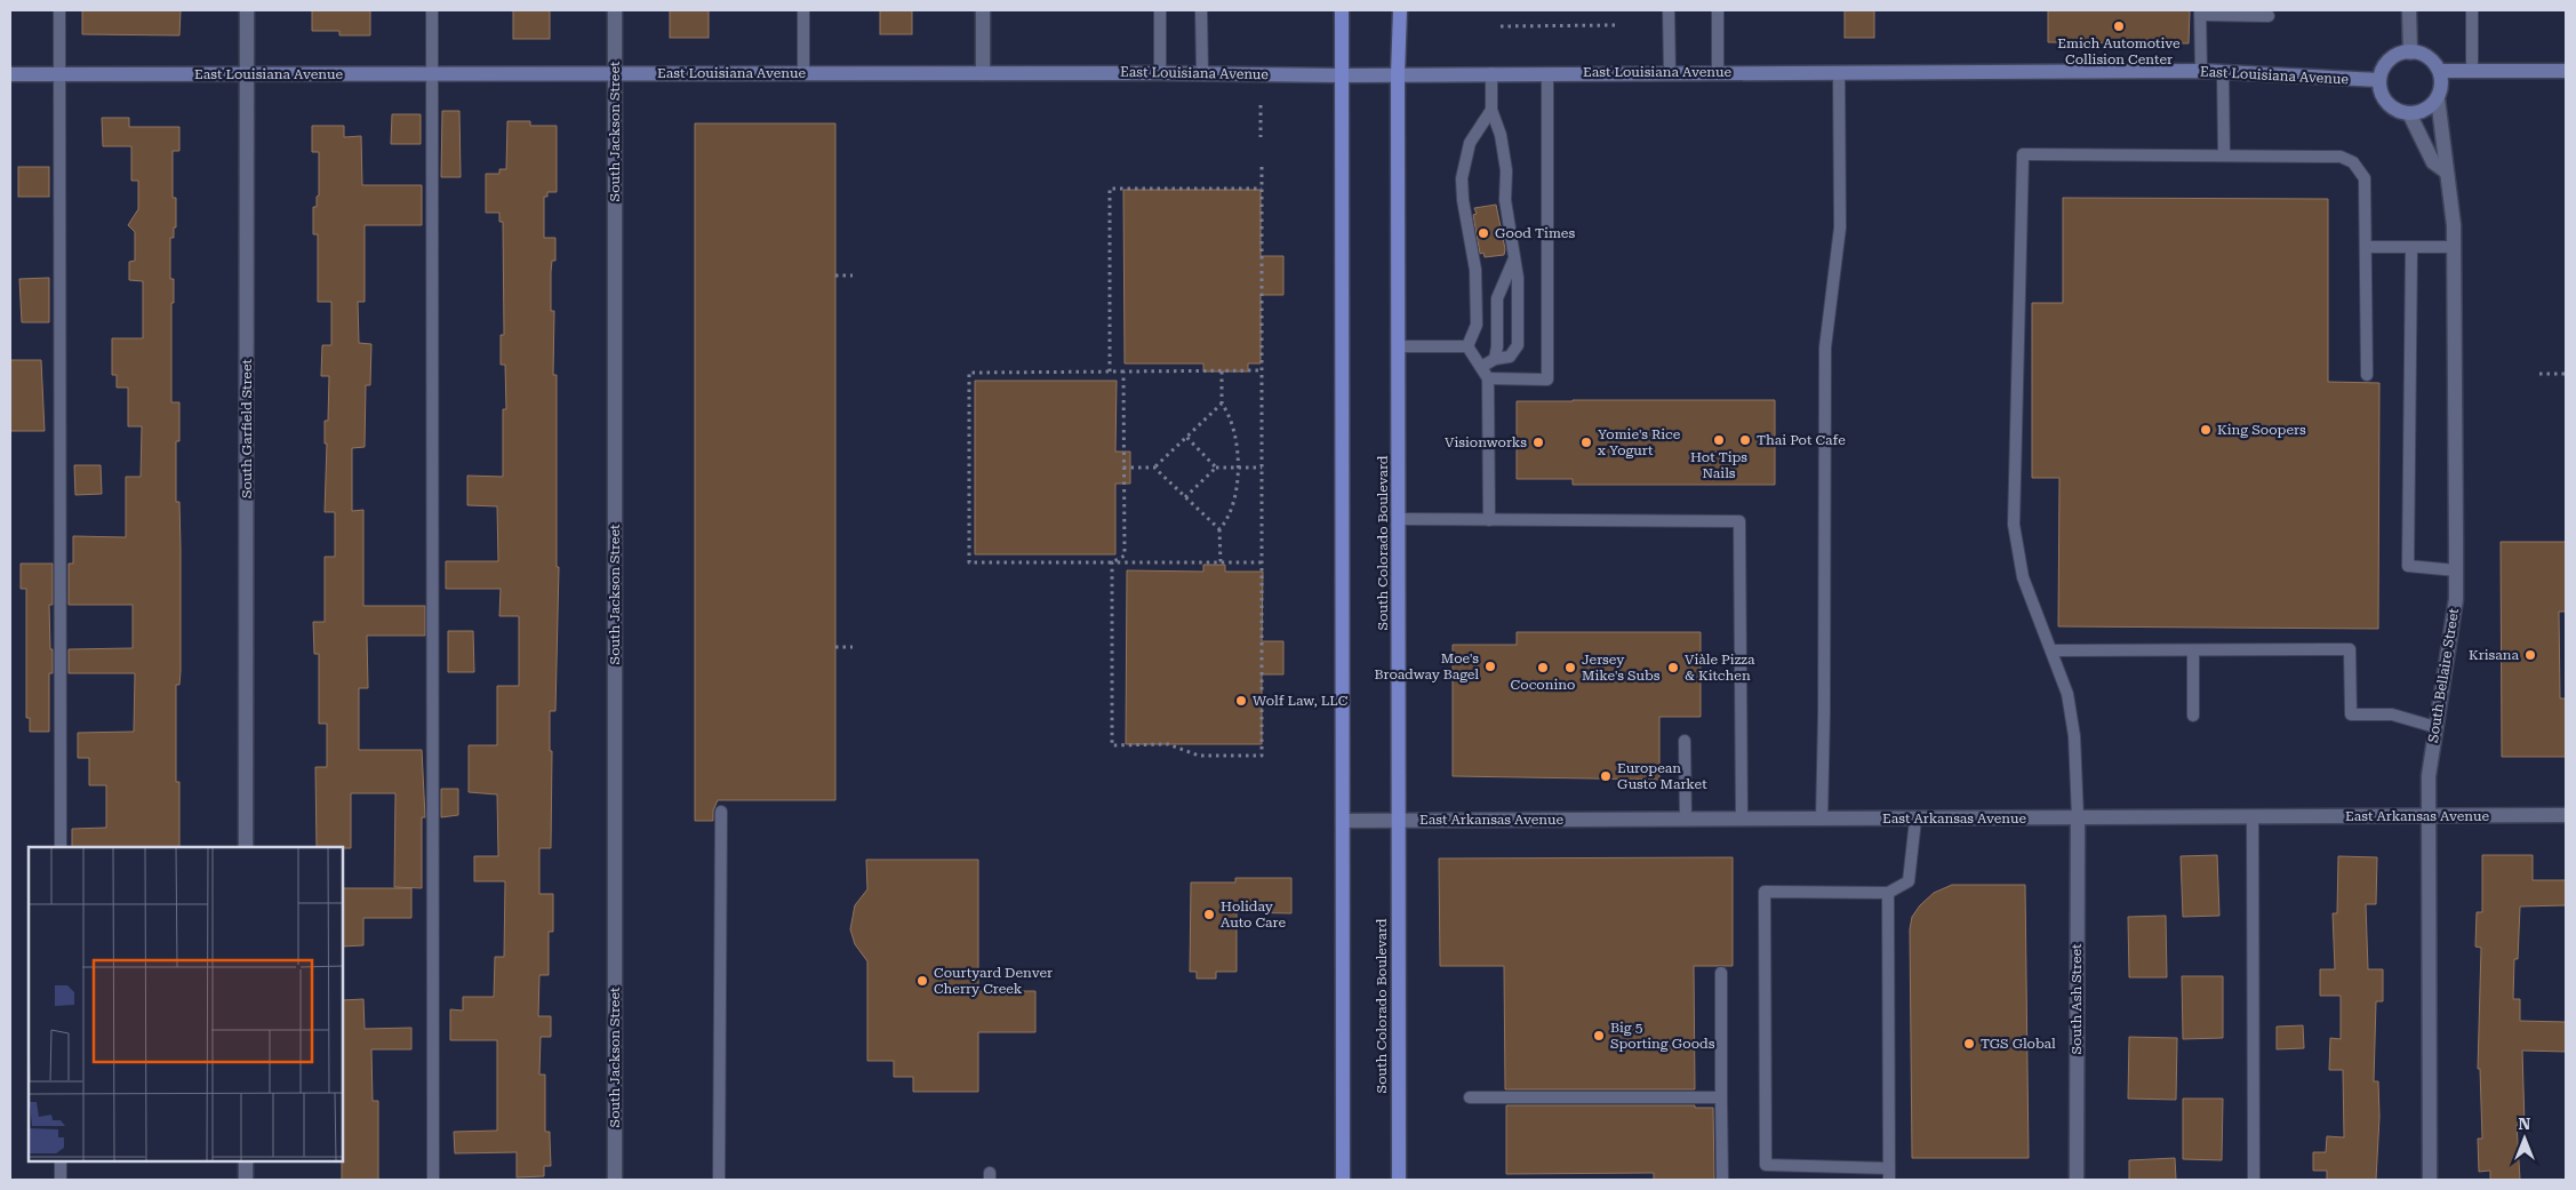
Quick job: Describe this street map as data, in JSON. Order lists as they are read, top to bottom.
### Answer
{
  "streets": {
    "main road": ["South Colorado Boulevard"],
    "street": [
      "East Louisiana Avenue",
      "South Jackson Street",
      "South Garfield Street",
      "South Bellaire Street",
      "East Arkansas Avenue",
      "South Ash Street"
    ]
  },
  "crossings": [
    ["East Louisiana Avenue", "South Jackson Street"],
    ["East Louisiana Avenue", "South Garfield Street"],
    ["East Louisiana Avenue", "South Colorado Boulevard"],
    ["East Louisiana Avenue", "South Bellaire Street"],
    ["South Colorado Boulevard", "East Arkansas Avenue"],
    ["South Bellaire Street", "East Arkansas Avenue"],
    ["East Arkansas Avenue", "South Ash Street"]
  ],
  "places": [
    "Emich Automotive Collision Center",
    "Good Times",
    "King Soopers",
    "Hot Tips Nails",
    "Thai Pot Cafe",
    "Visionworks",
    "Yomie's Rice x Yogurt",
    "Krisana",
    "Moe's Broadway Bagel",
    "Coconino",
    "Jersey Mike's Subs",
    "Viàle Pizza & Kitchen",
    "Wolf Law, LLC",
    "European Gusto Market",
    "Holiday Auto Care",
    "Courtyard Denver Cherry Creek",
    "Big 5 Sporting Goods",
    "TGS Global"
  ],
  "north": "top"
}
